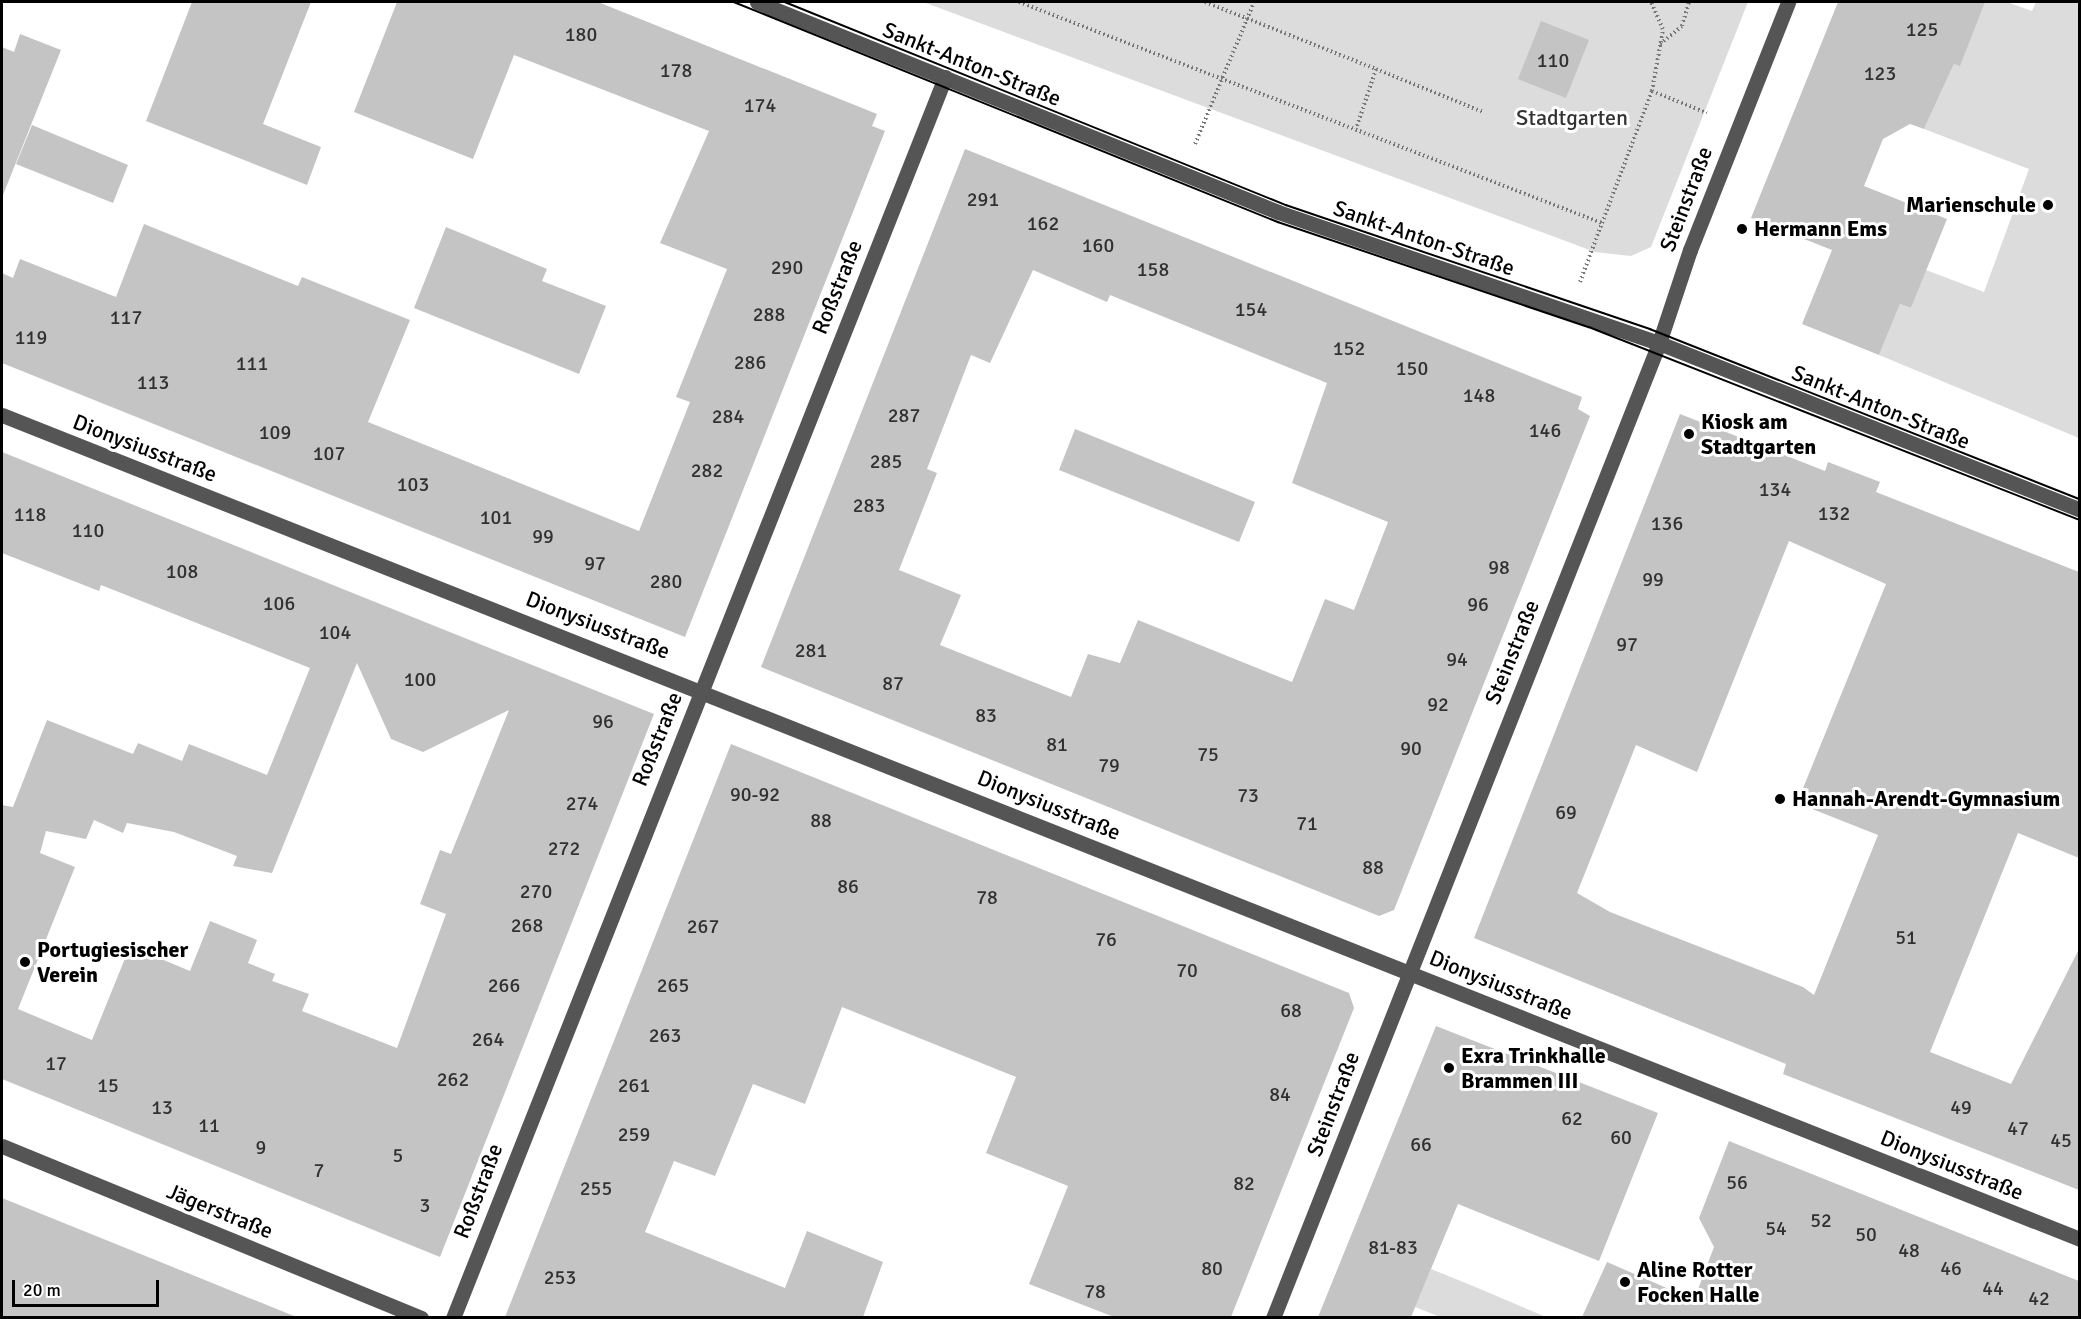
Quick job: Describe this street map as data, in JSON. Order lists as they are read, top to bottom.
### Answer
{
  "streets": {
    "street": [
      "Sankt-Anton-Straße",
      "Steinstraße",
      "Roßstraße",
      "Dionysiusstraße",
      "Jägerstraße"
    ]
  },
  "crossings": [
    ["Sankt-Anton-Straße", "Steinstraße"],
    ["Sankt-Anton-Straße", "Roßstraße"],
    ["Steinstraße", "Dionysiusstraße"],
    ["Roßstraße", "Dionysiusstraße"]
  ],
  "parks": ["Stadtgarten"],
  "places": [
    "Marienschule",
    "Hermann Ems",
    "Kiosk am Stadtgarten",
    "Hannah-Arendt-Gymnasium",
    "Portugiesischer Verein",
    "Exra Trinkhalle Brammen III",
    "Aline Rotter Focken Halle"
  ],
  "house_numbers": [
    "125",
    "180",
    "110",
    "178",
    "123",
    "174",
    "291",
    "162",
    "160",
    "290",
    "158",
    "154",
    "288",
    "117",
    "119",
    "152",
    "286",
    "111",
    "150",
    "113",
    "148",
    "287",
    "284",
    "146",
    "109",
    "107",
    "285",
    "282",
    "103",
    "134",
    "283",
    "132",
    "118",
    "101",
    "136",
    "110",
    "99",
    "97",
    "98",
    "108",
    "99",
    "280",
    "106",
    "96",
    "104",
    "97",
    "281",
    "94",
    "100",
    "87",
    "92",
    "83",
    "96",
    "81",
    "90",
    "75",
    "79",
    "90-92",
    "73",
    "274",
    "69",
    "88",
    "71",
    "272",
    "88",
    "86",
    "270",
    "78",
    "268",
    "267",
    "51",
    "76",
    "70",
    "266",
    "265",
    "68",
    "263",
    "264",
    "17",
    "262",
    "15",
    "261",
    "84",
    "13",
    "49",
    "62",
    "11",
    "47",
    "259",
    "60",
    "45",
    "66",
    "9",
    "5",
    "7",
    "56",
    "82",
    "255",
    "3",
    "52",
    "54",
    "50",
    "81-83",
    "48",
    "80",
    "46",
    "253",
    "44",
    "78",
    "42"
  ],
  "scale_bar": "20 m"
}
